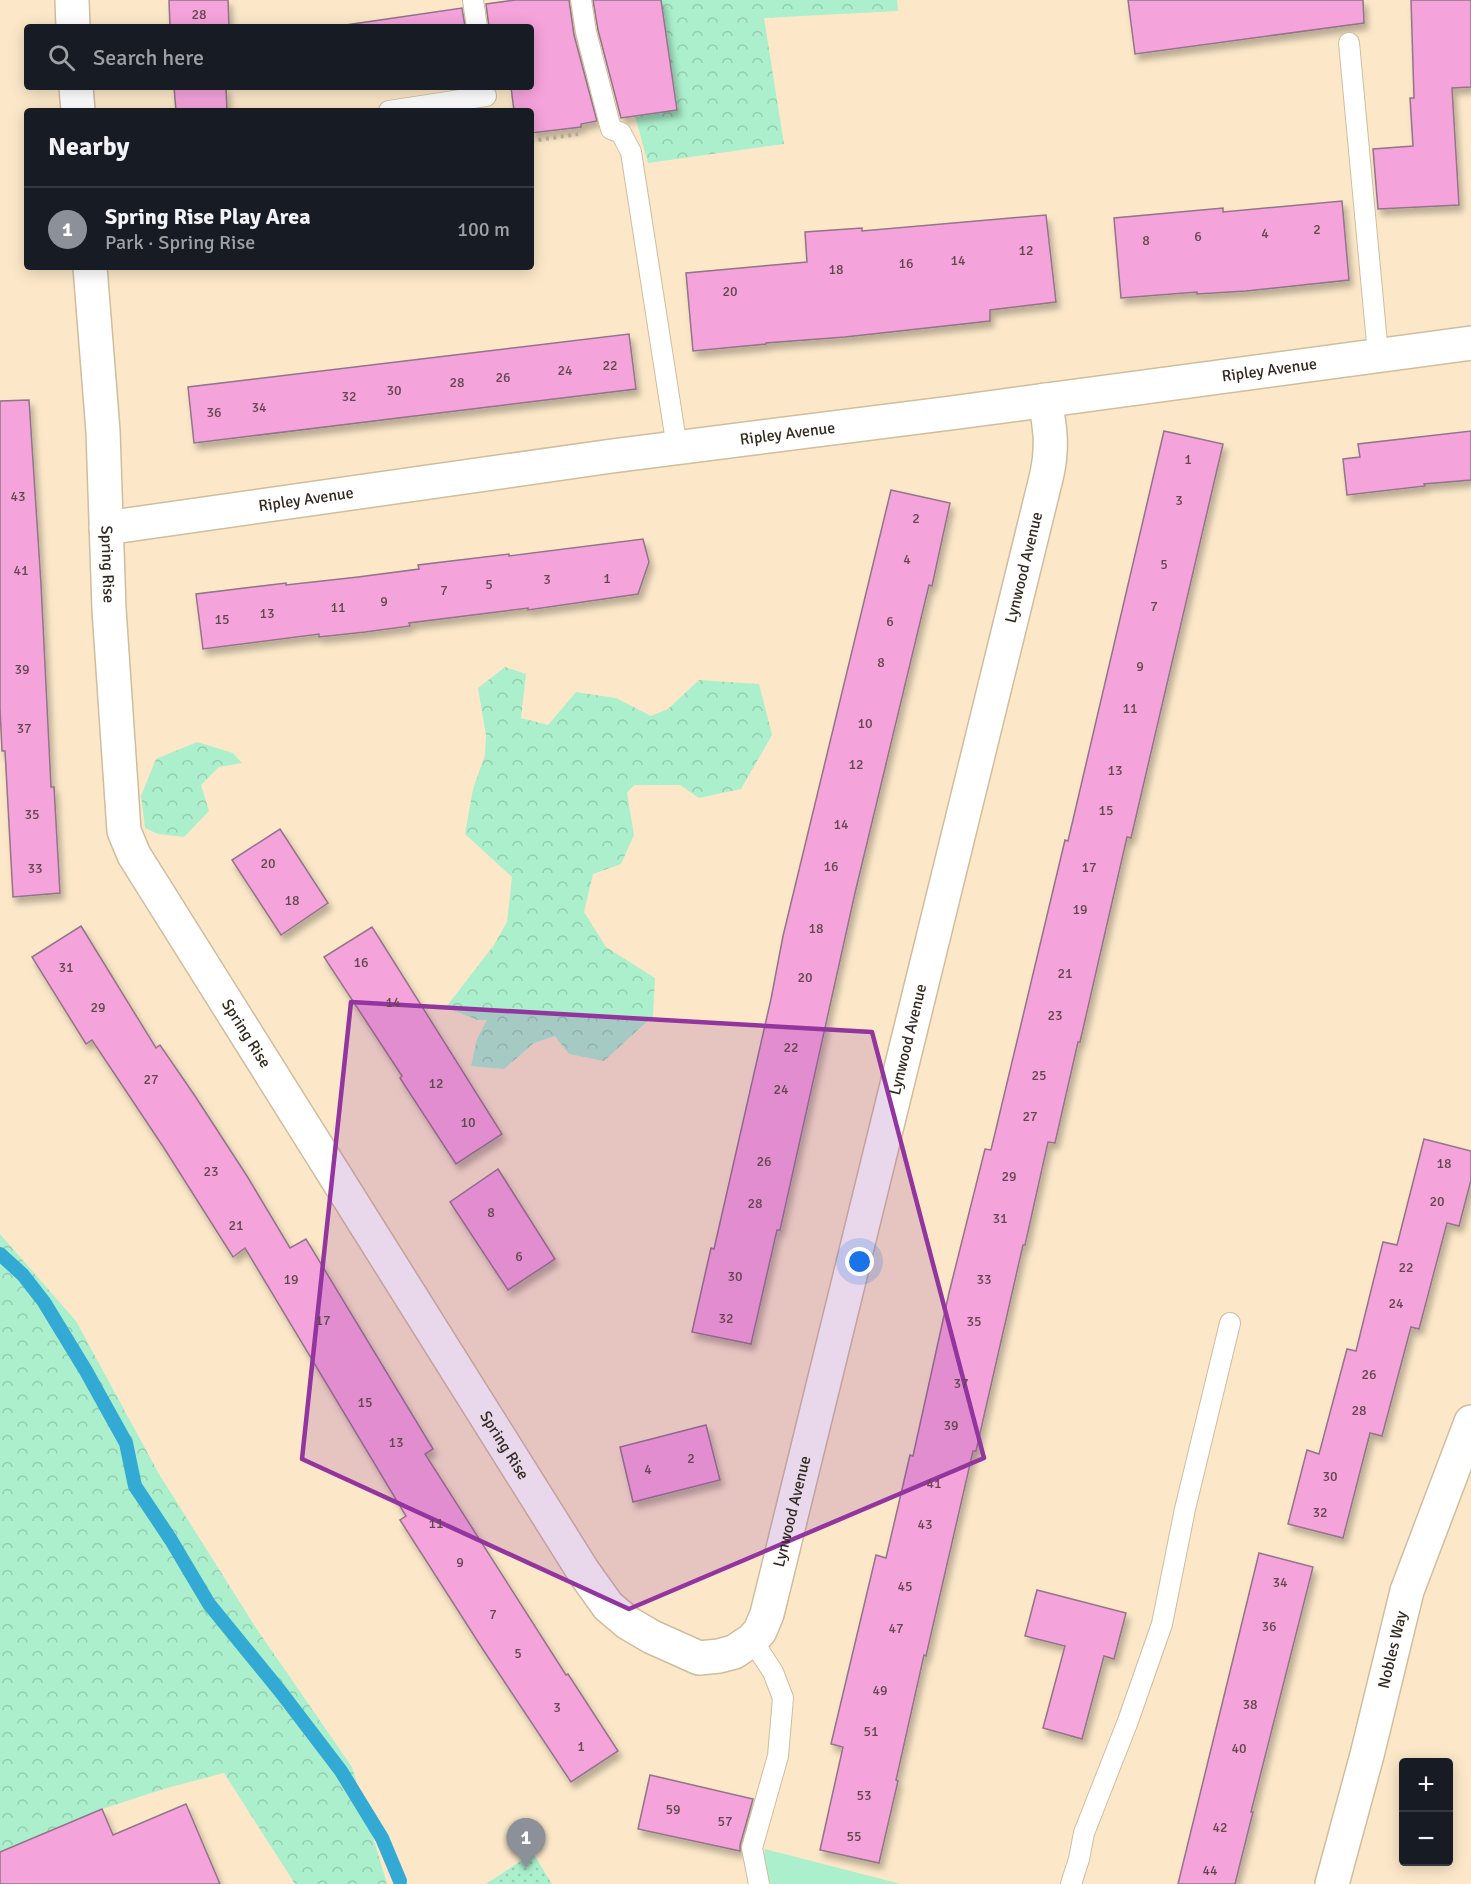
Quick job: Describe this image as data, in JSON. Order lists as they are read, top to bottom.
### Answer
{
  "streets": {
    "street": [
      "Ripley Avenue",
      "Spring Rise",
      "Lynwood Avenue",
      "Nobles Way"
    ]
  },
  "crossings": [
    ["Ripley Avenue", "Spring Rise"],
    ["Ripley Avenue", "Lynwood Avenue"],
    ["Spring Rise", "Lynwood Avenue"]
  ],
  "house_numbers": [
    "28",
    "2",
    "4",
    "6",
    "8",
    "12",
    "14",
    "16",
    "18",
    "20",
    "22",
    "24",
    "26",
    "28",
    "30",
    "32",
    "34",
    "36",
    "1",
    "43",
    "3",
    "2",
    "4",
    "5",
    "41",
    "1",
    "3",
    "5",
    "7",
    "9",
    "7",
    "11",
    "13",
    "15",
    "6",
    "8",
    "9",
    "39",
    "11",
    "10",
    "37",
    "12",
    "13",
    "15",
    "35",
    "14",
    "20",
    "16",
    "17",
    "33",
    "18",
    "19",
    "18",
    "16",
    "31",
    "21",
    "20",
    "14",
    "29",
    "23",
    "22",
    "25",
    "27",
    "12",
    "24",
    "27",
    "10",
    "26",
    "18",
    "23",
    "29",
    "20",
    "28",
    "8",
    "31",
    "21",
    "6",
    "22",
    "30",
    "19",
    "33",
    "24",
    "32",
    "17",
    "35",
    "26",
    "37",
    "15",
    "28",
    "39",
    "13",
    "2",
    "4",
    "30",
    "41",
    "32",
    "11",
    "43",
    "9",
    "34",
    "45",
    "7",
    "36",
    "47",
    "5",
    "49",
    "38",
    "3",
    "51",
    "1",
    "40",
    "53",
    "59",
    "57",
    "42",
    "55",
    "44"
  ],
  "page": {
    "search": "Search here",
    "heading": "Nearby",
    "list": [
      {
        "mark": "1",
        "name": "Spring Rise Play Area",
        "note": "Park · Spring Rise",
        "value": "100 m"
      }
    ],
    "map_buttons": ["+", "−"],
    "pins": "1"
  }
}
